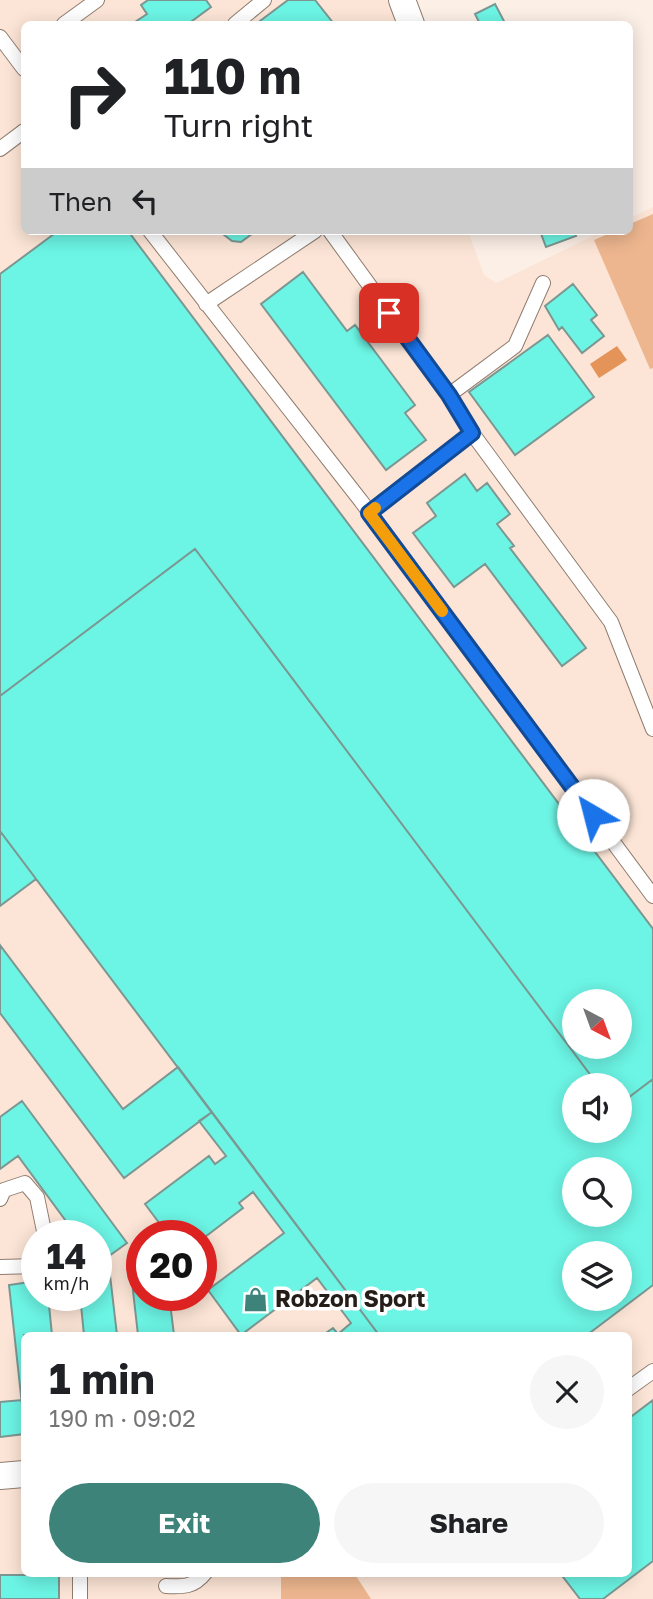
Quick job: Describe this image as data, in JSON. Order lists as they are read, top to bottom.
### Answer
{
  "places": {
    "shop": ["Robzon Sport"]
  },
  "north": "bottom right",
  "page": {
    "turn": ["110 m", "Turn right"],
    "then": "Then",
    "speed": "14 km/h",
    "limit": "20",
    "heading": ["1 min", "190 m · 09:02"],
    "buttons": ["Exit", "Share"]
  }
}
